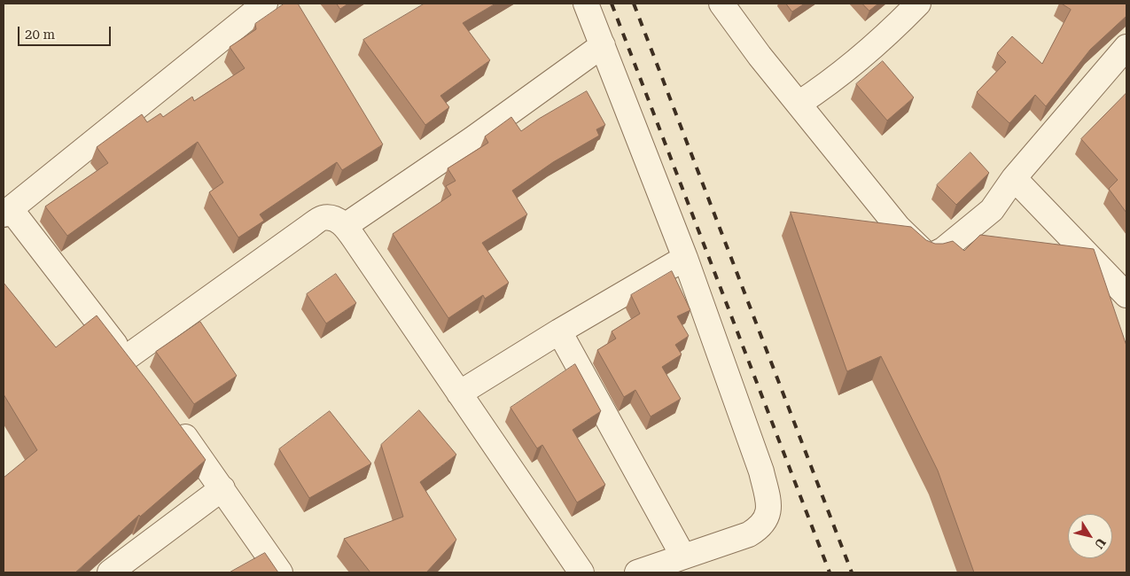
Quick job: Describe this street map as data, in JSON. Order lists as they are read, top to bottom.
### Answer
{
  "scale_bar": "20 m",
  "north": "bottom right"
}
